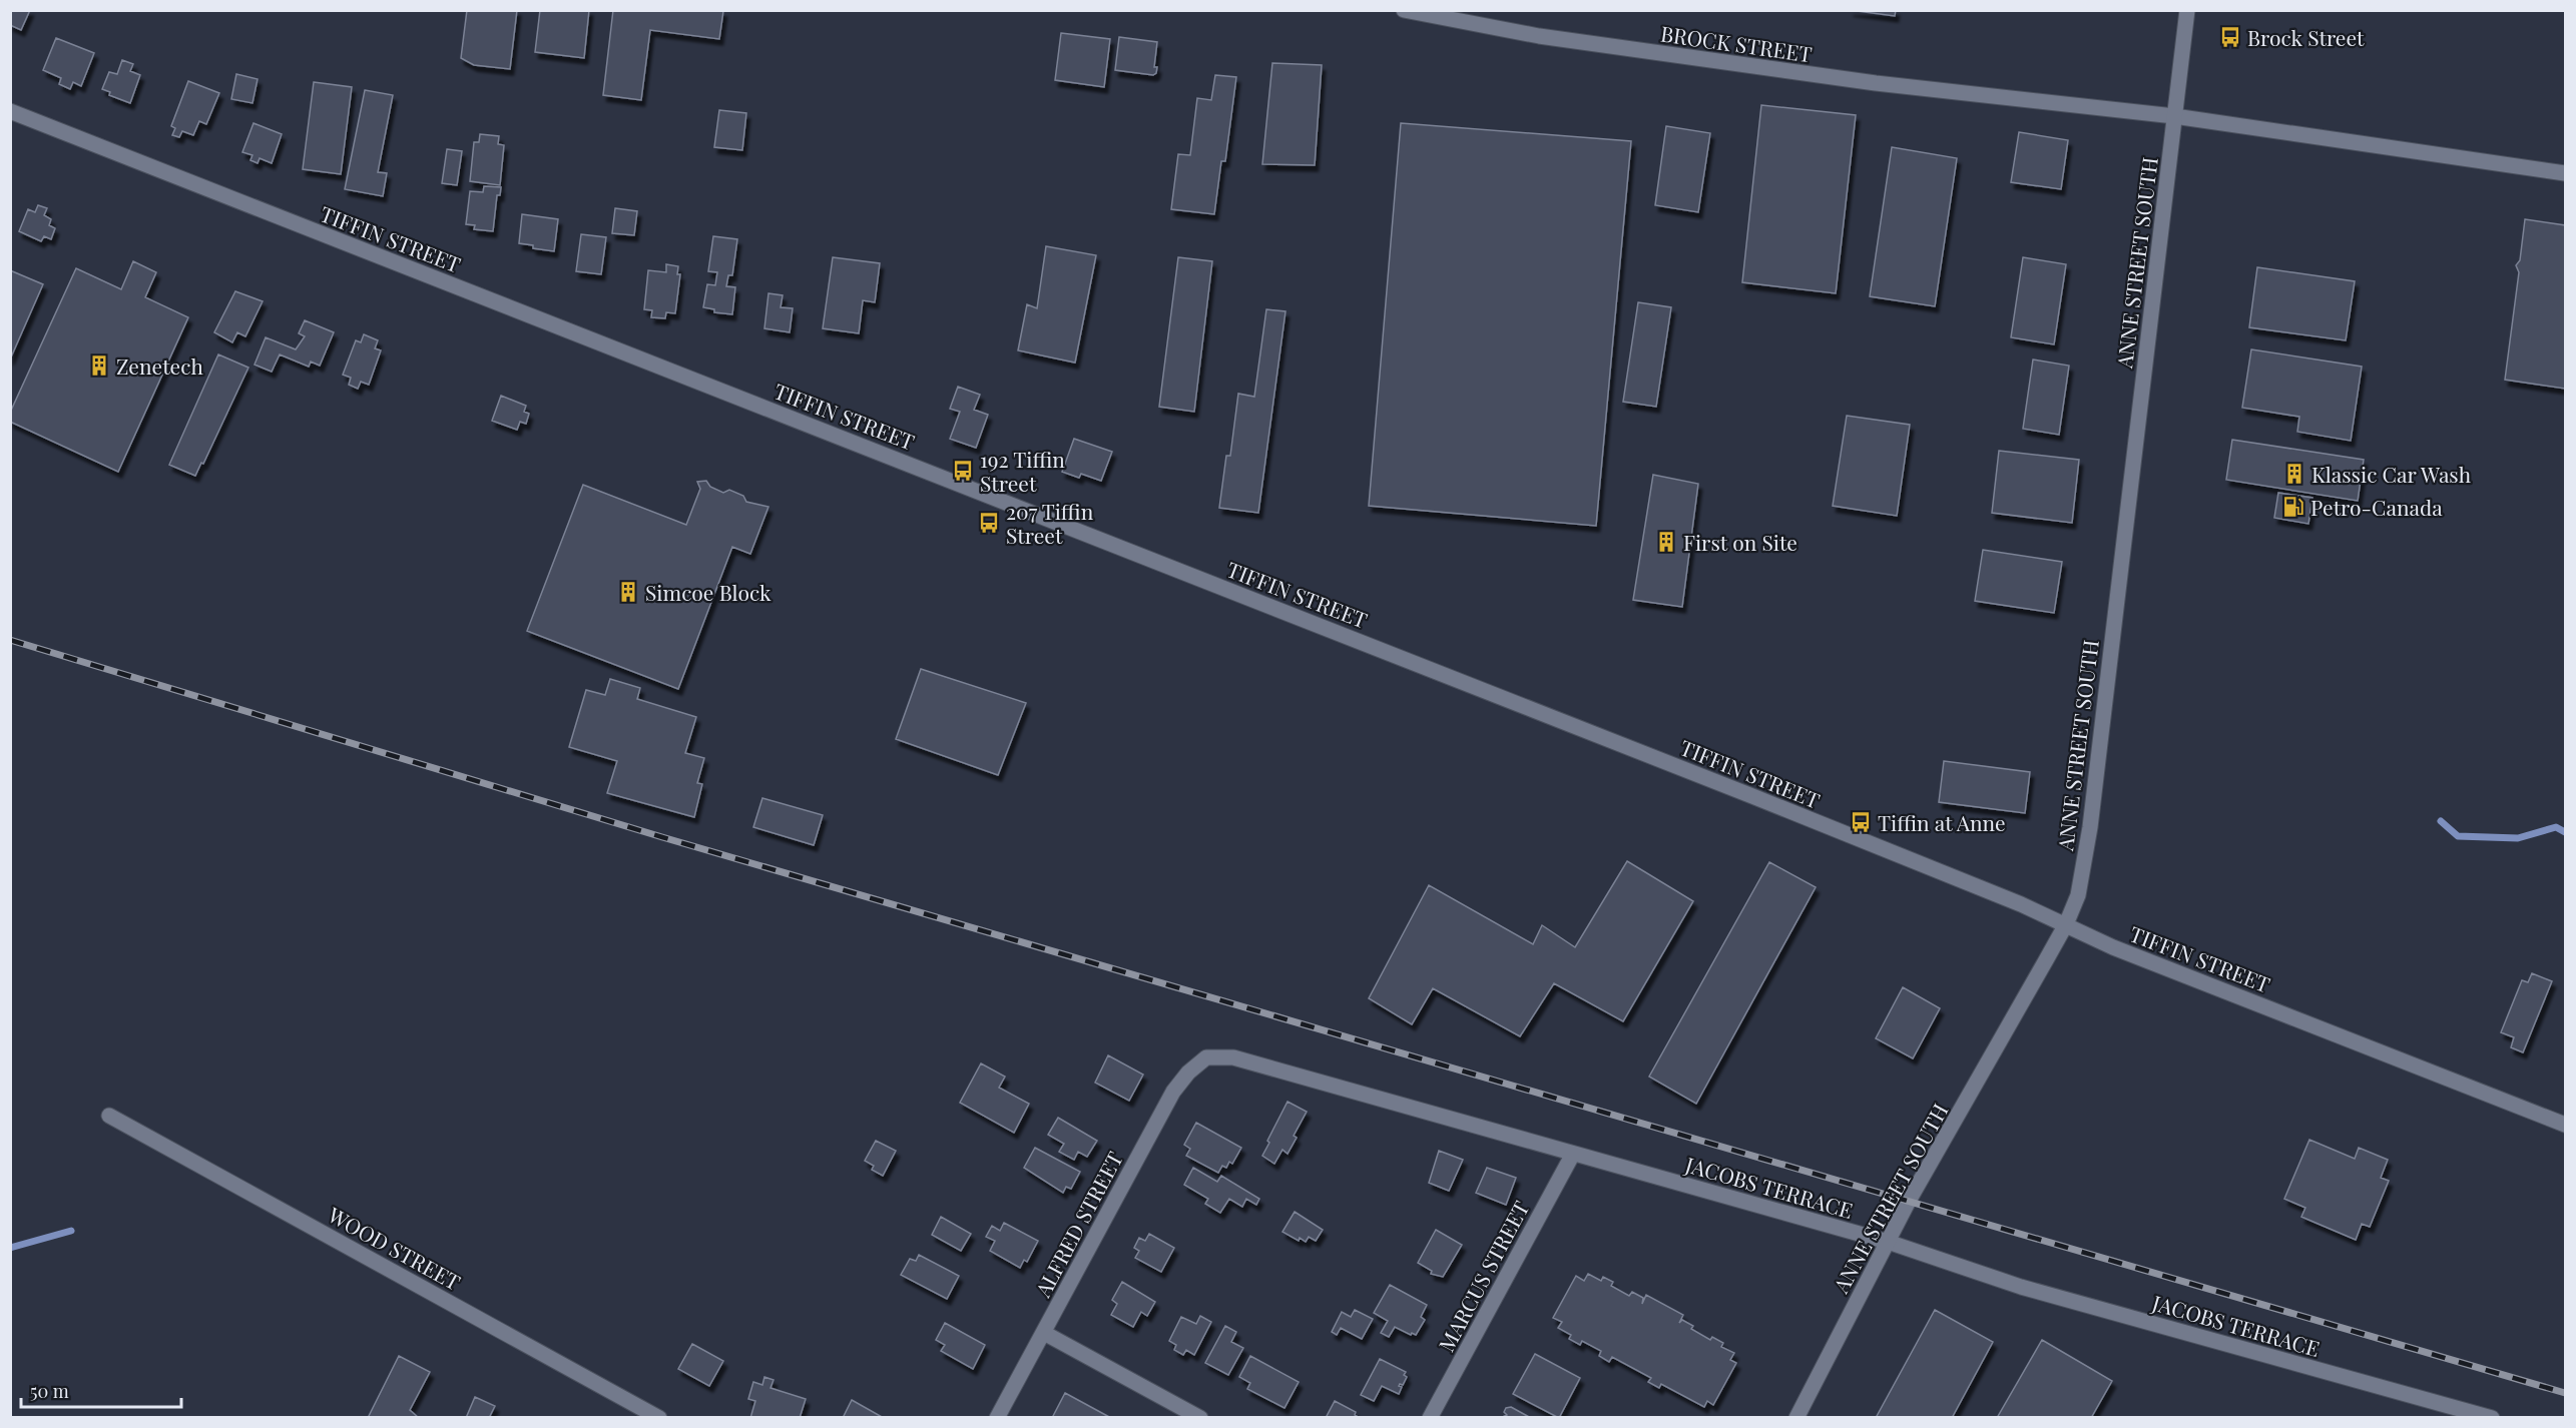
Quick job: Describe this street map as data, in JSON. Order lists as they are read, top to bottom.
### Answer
{
  "streets": {
    "street": [
      "BROCK STREET",
      "TIFFIN STREET",
      "ANNE STREET SOUTH",
      "JACOBS TERRACE",
      "ALFRED STREET",
      "WOOD STREET",
      "MARCUS STREET"
    ]
  },
  "crossings": [
    ["BROCK STREET", "ANNE STREET SOUTH"],
    ["TIFFIN STREET", "ANNE STREET SOUTH"],
    ["ANNE STREET SOUTH", "JACOBS TERRACE"],
    ["JACOBS TERRACE", "ALFRED STREET"],
    ["JACOBS TERRACE", "MARCUS STREET"]
  ],
  "places": {
    "bus stop": [
      "Brock Street",
      "192 Tiffin Street",
      "207 Tiffin Street",
      "Tiffin at Anne"
    ],
    "building": [
      "Zenetech",
      "Klassic Car Wash",
      "First on Site",
      "Simcoe Block"
    ],
    "fuel station": ["Petro-Canada"]
  },
  "scale_bar": "50 m"
}
